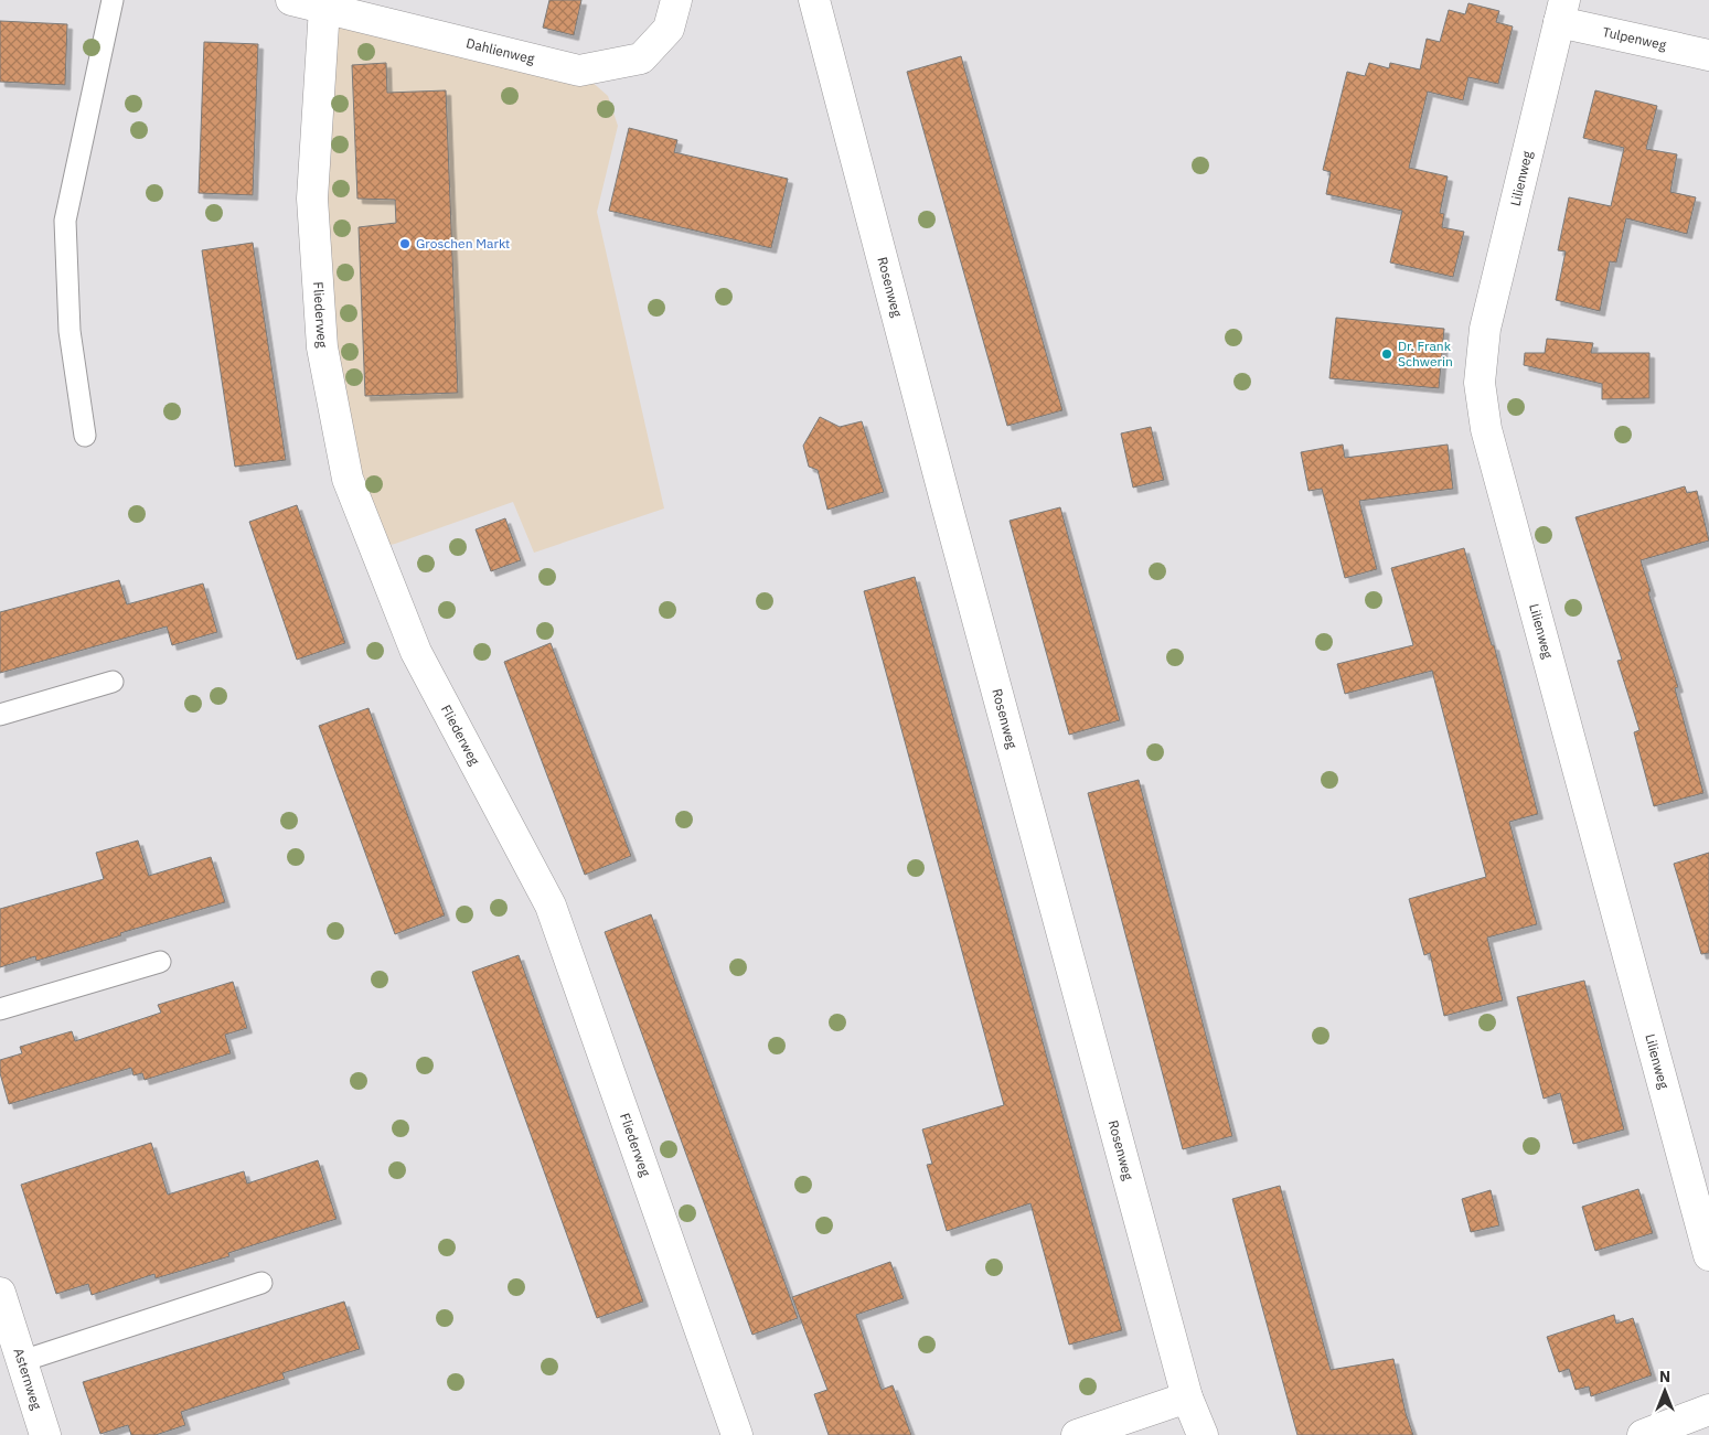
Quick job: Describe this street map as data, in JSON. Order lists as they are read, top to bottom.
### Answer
{
  "streets": {
    "street": [
      "Tulpenweg",
      "Dahlienweg",
      "Lilienweg",
      "Rosenweg",
      "Fliederweg",
      "Asternweg"
    ]
  },
  "crossings": [
    ["Tulpenweg", "Lilienweg"],
    ["Dahlienweg", "Fliederweg"]
  ],
  "places": ["Groschen Markt", "Dr. Frank Schwerin"],
  "north": "top"
}
